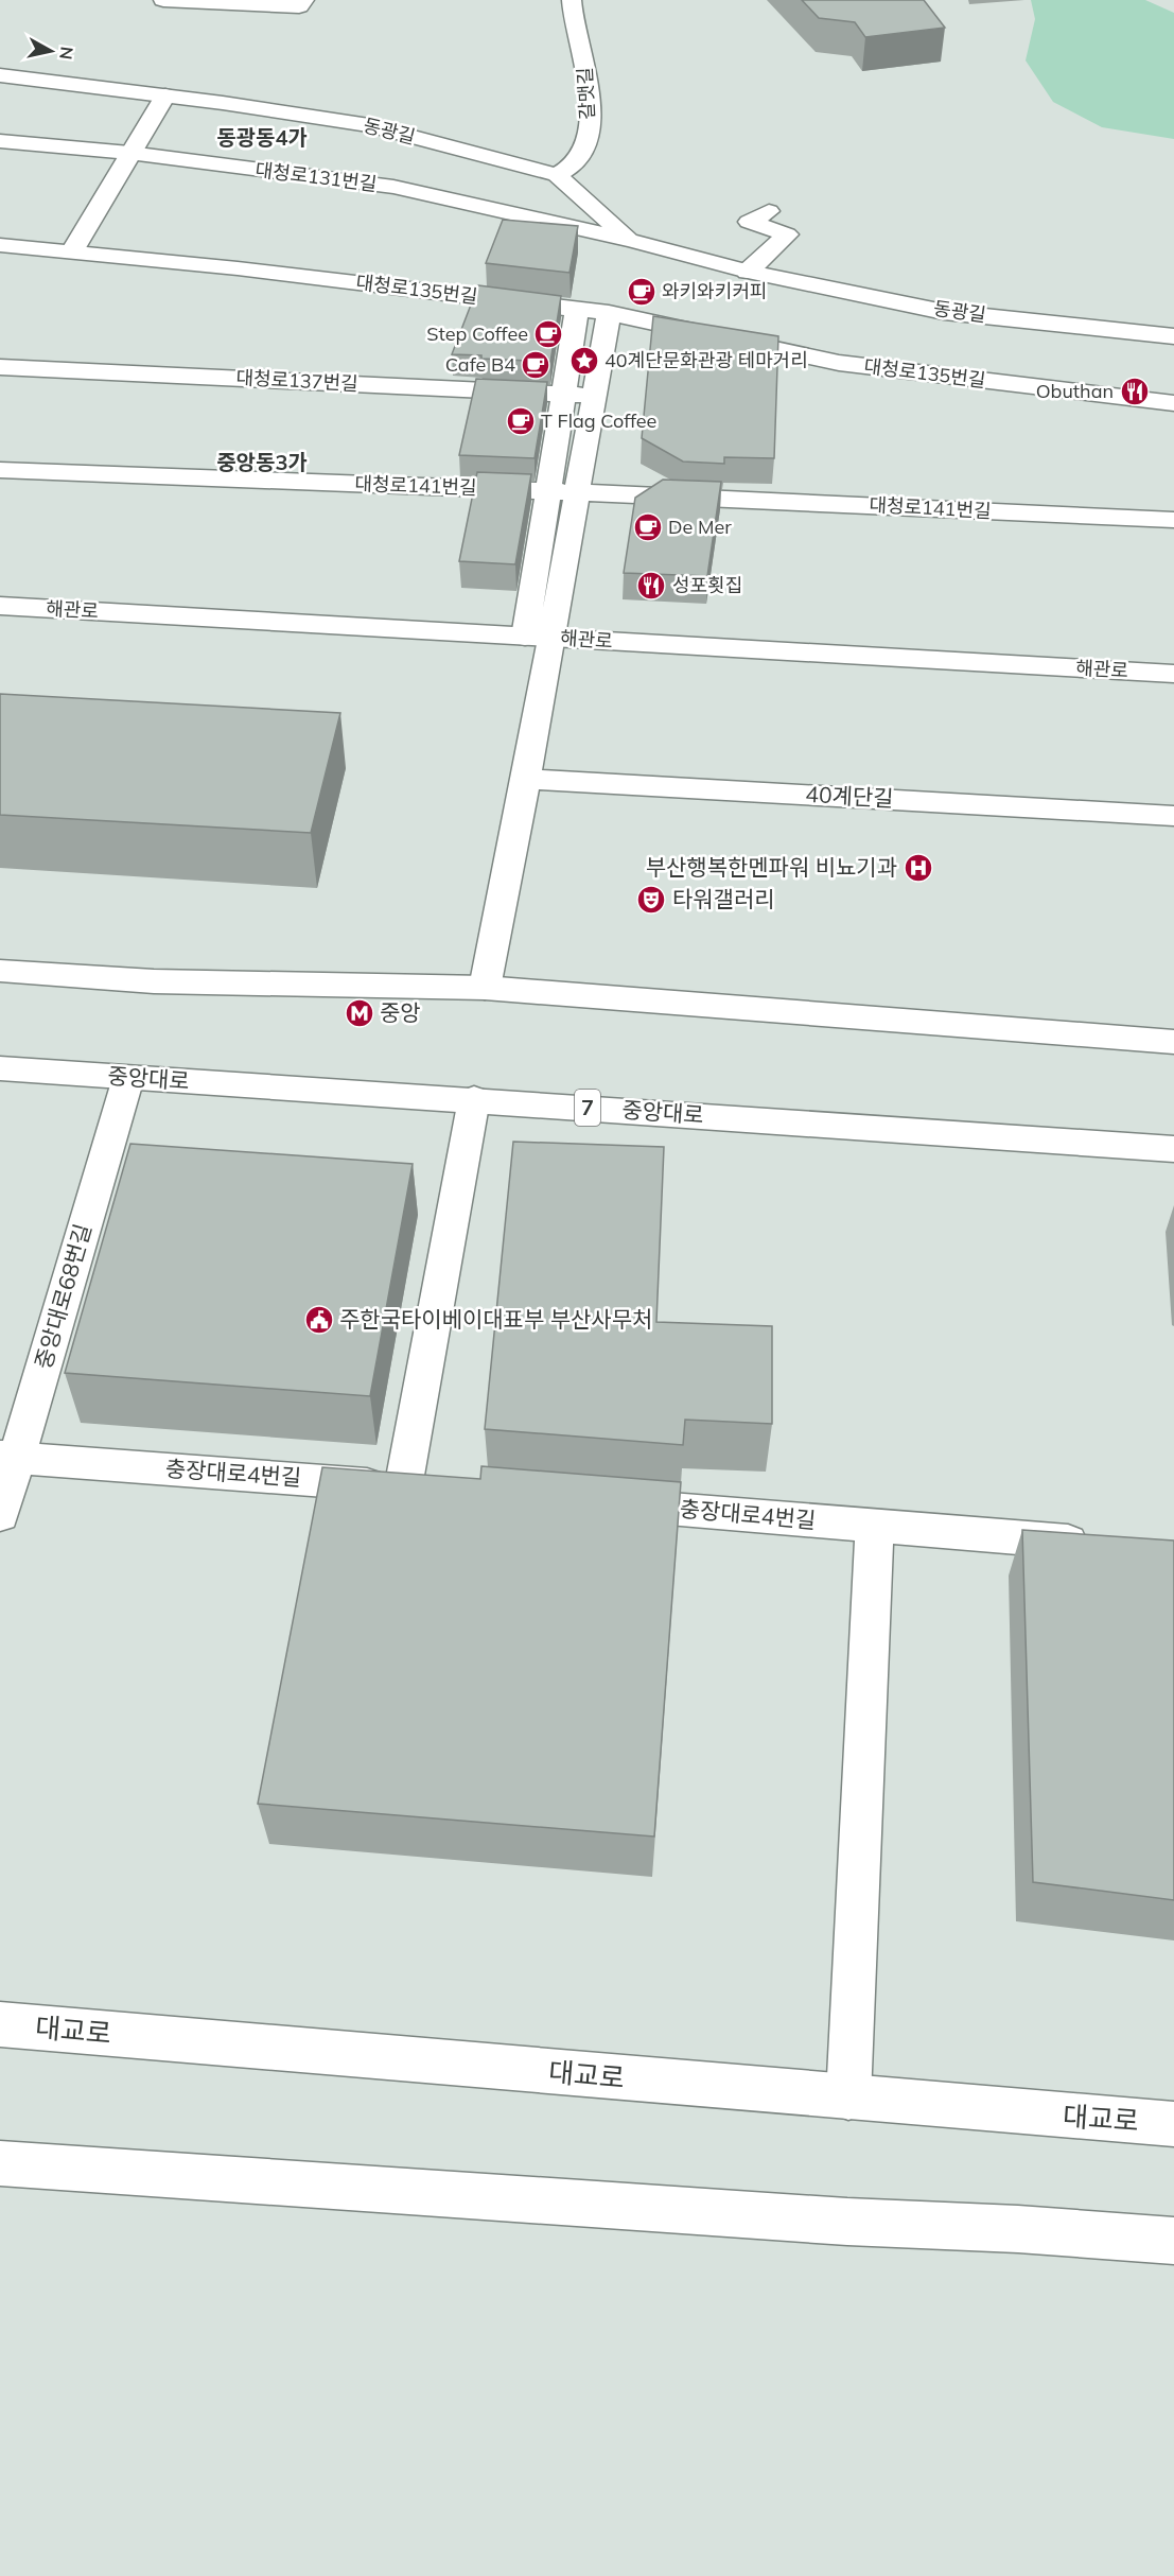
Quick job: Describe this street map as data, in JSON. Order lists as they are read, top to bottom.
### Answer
{
  "streets": {
    "street": [
      "갈맷길",
      "동광길",
      "대청로131번길",
      "대청로135번길",
      "대청로137번길",
      "대청로141번길",
      "해관로",
      "40계단길",
      "중앙대로",
      "7",
      "중앙대로68번길",
      "충장대로4번길",
      "대교로"
    ]
  },
  "crossings": [
    ["갈맷길", "동광길"],
    ["동광길", "대청로131번길"],
    ["중앙대로", "중앙대로68번길"],
    ["중앙대로68번길", "충장대로4번길"]
  ],
  "districts": ["동광동4가", "중앙동3가"],
  "places": {
    "cafe": [
      "와키와키커피",
      "Step Coffee",
      "Cafe B4",
      "T Flag Coffee",
      "De Mer"
    ],
    "place": ["40계단문화관광 테마거리"],
    "restaurant": ["Obuthan", "성포횟집"],
    "hospital": ["부산행복한멘파워 비뇨기과"],
    "theatre": ["타워갤러리"],
    "metro station": ["중앙"],
    "public building": ["주한국타이베이대표부 부산사무처"]
  },
  "north": "right"
}
